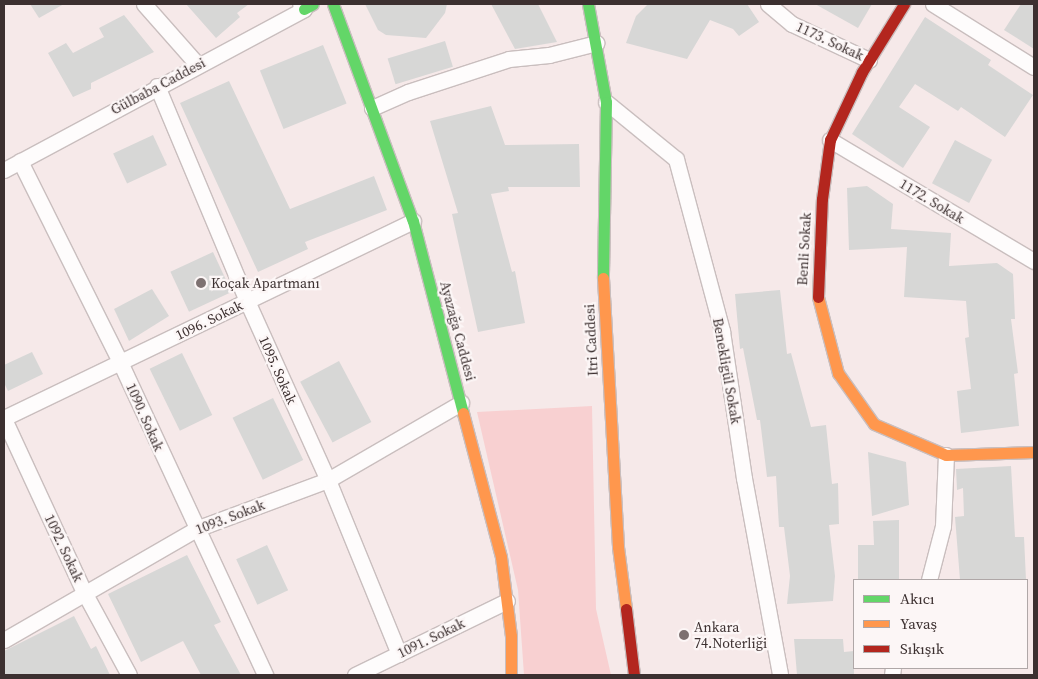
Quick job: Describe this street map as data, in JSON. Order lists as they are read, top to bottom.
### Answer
{
  "streets": {
    "street": [
      "1173. Sokak",
      "Gülbaba Caddesi",
      "1172. Sokak",
      "Benli Sokak",
      "1096. Sokak",
      "Ayazağa Caddesi",
      "Itri Caddesi",
      "1095. Sokak",
      "Benekligül Sokak",
      "1090. Sokak",
      "1093. Sokak",
      "1092. Sokak",
      "1091. Sokak"
    ]
  },
  "crossings": [
    ["1173. Sokak", "Benli Sokak"],
    ["Gülbaba Caddesi", "1095. Sokak"],
    ["Gülbaba Caddesi", "1090. Sokak"],
    ["1172. Sokak", "Benli Sokak"],
    ["1096. Sokak", "Ayazağa Caddesi"],
    ["1096. Sokak", "1095. Sokak"],
    ["1096. Sokak", "1090. Sokak"],
    ["1096. Sokak", "1092. Sokak"],
    ["Ayazağa Caddesi", "1093. Sokak"],
    ["Ayazağa Caddesi", "1091. Sokak"],
    ["Itri Caddesi", "Benekligül Sokak"],
    ["1095. Sokak", "1093. Sokak"],
    ["1095. Sokak", "1091. Sokak"],
    ["1090. Sokak", "1093. Sokak"],
    ["1093. Sokak", "1092. Sokak"]
  ],
  "places": ["Koçak Apartmanı", "Ankara 74.Noterliği"],
  "legend": ["Akıcı", "Yavaş", "Sıkışık"]
}
